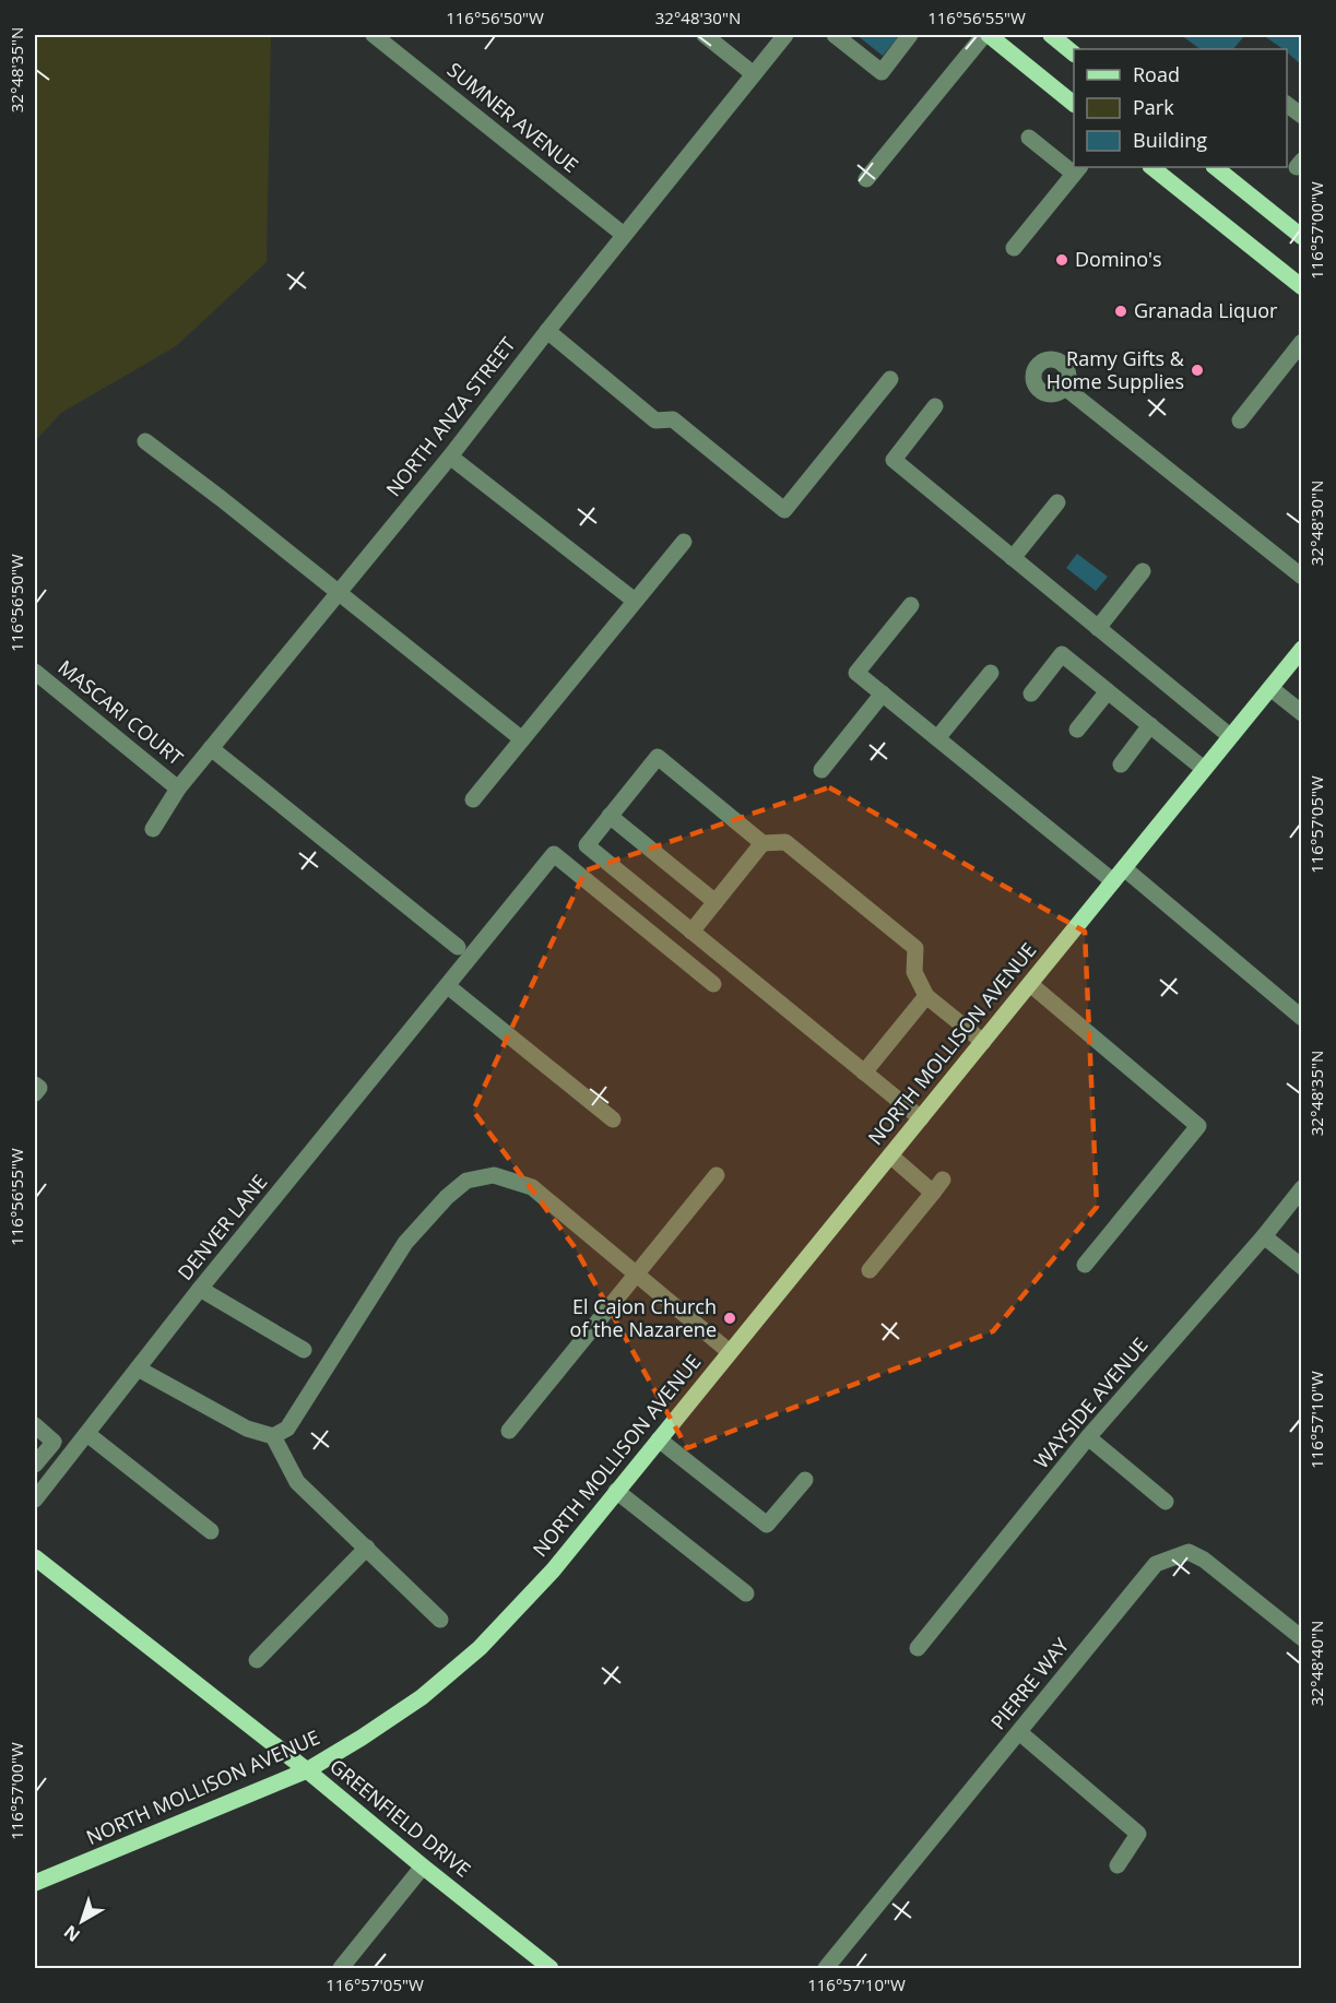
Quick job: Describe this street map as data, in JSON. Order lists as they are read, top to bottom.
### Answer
{
  "streets": {
    "main road": ["NORTH MOLLISON AVENUE", "GREENFIELD DRIVE"],
    "street": [
      "SUMNER AVENUE",
      "NORTH ANZA STREET",
      "MASCARI COURT",
      "DENVER LANE",
      "WAYSIDE AVENUE",
      "PIERRE WAY"
    ]
  },
  "crossings": [
    ["SUMNER AVENUE", "NORTH ANZA STREET"],
    ["NORTH ANZA STREET", "MASCARI COURT"],
    ["NORTH MOLLISON AVENUE", "GREENFIELD DRIVE"]
  ],
  "places": [
    "Domino's",
    "Granada Liquor",
    "Ramy Gifts & Home Supplies",
    "El Cajon Church of the Nazarene"
  ],
  "legend": ["Road", "Park", "Building"],
  "north": "bottom left",
  "coordinates": [
    "116°56'50\"W",
    "32°48'30\"N",
    "116°56'55\"W",
    "32°48'35\"N",
    "116°57'00\"W",
    "116°57'05\"W",
    "116°57'10\"W",
    "32°48'40\"N"
  ]
}
